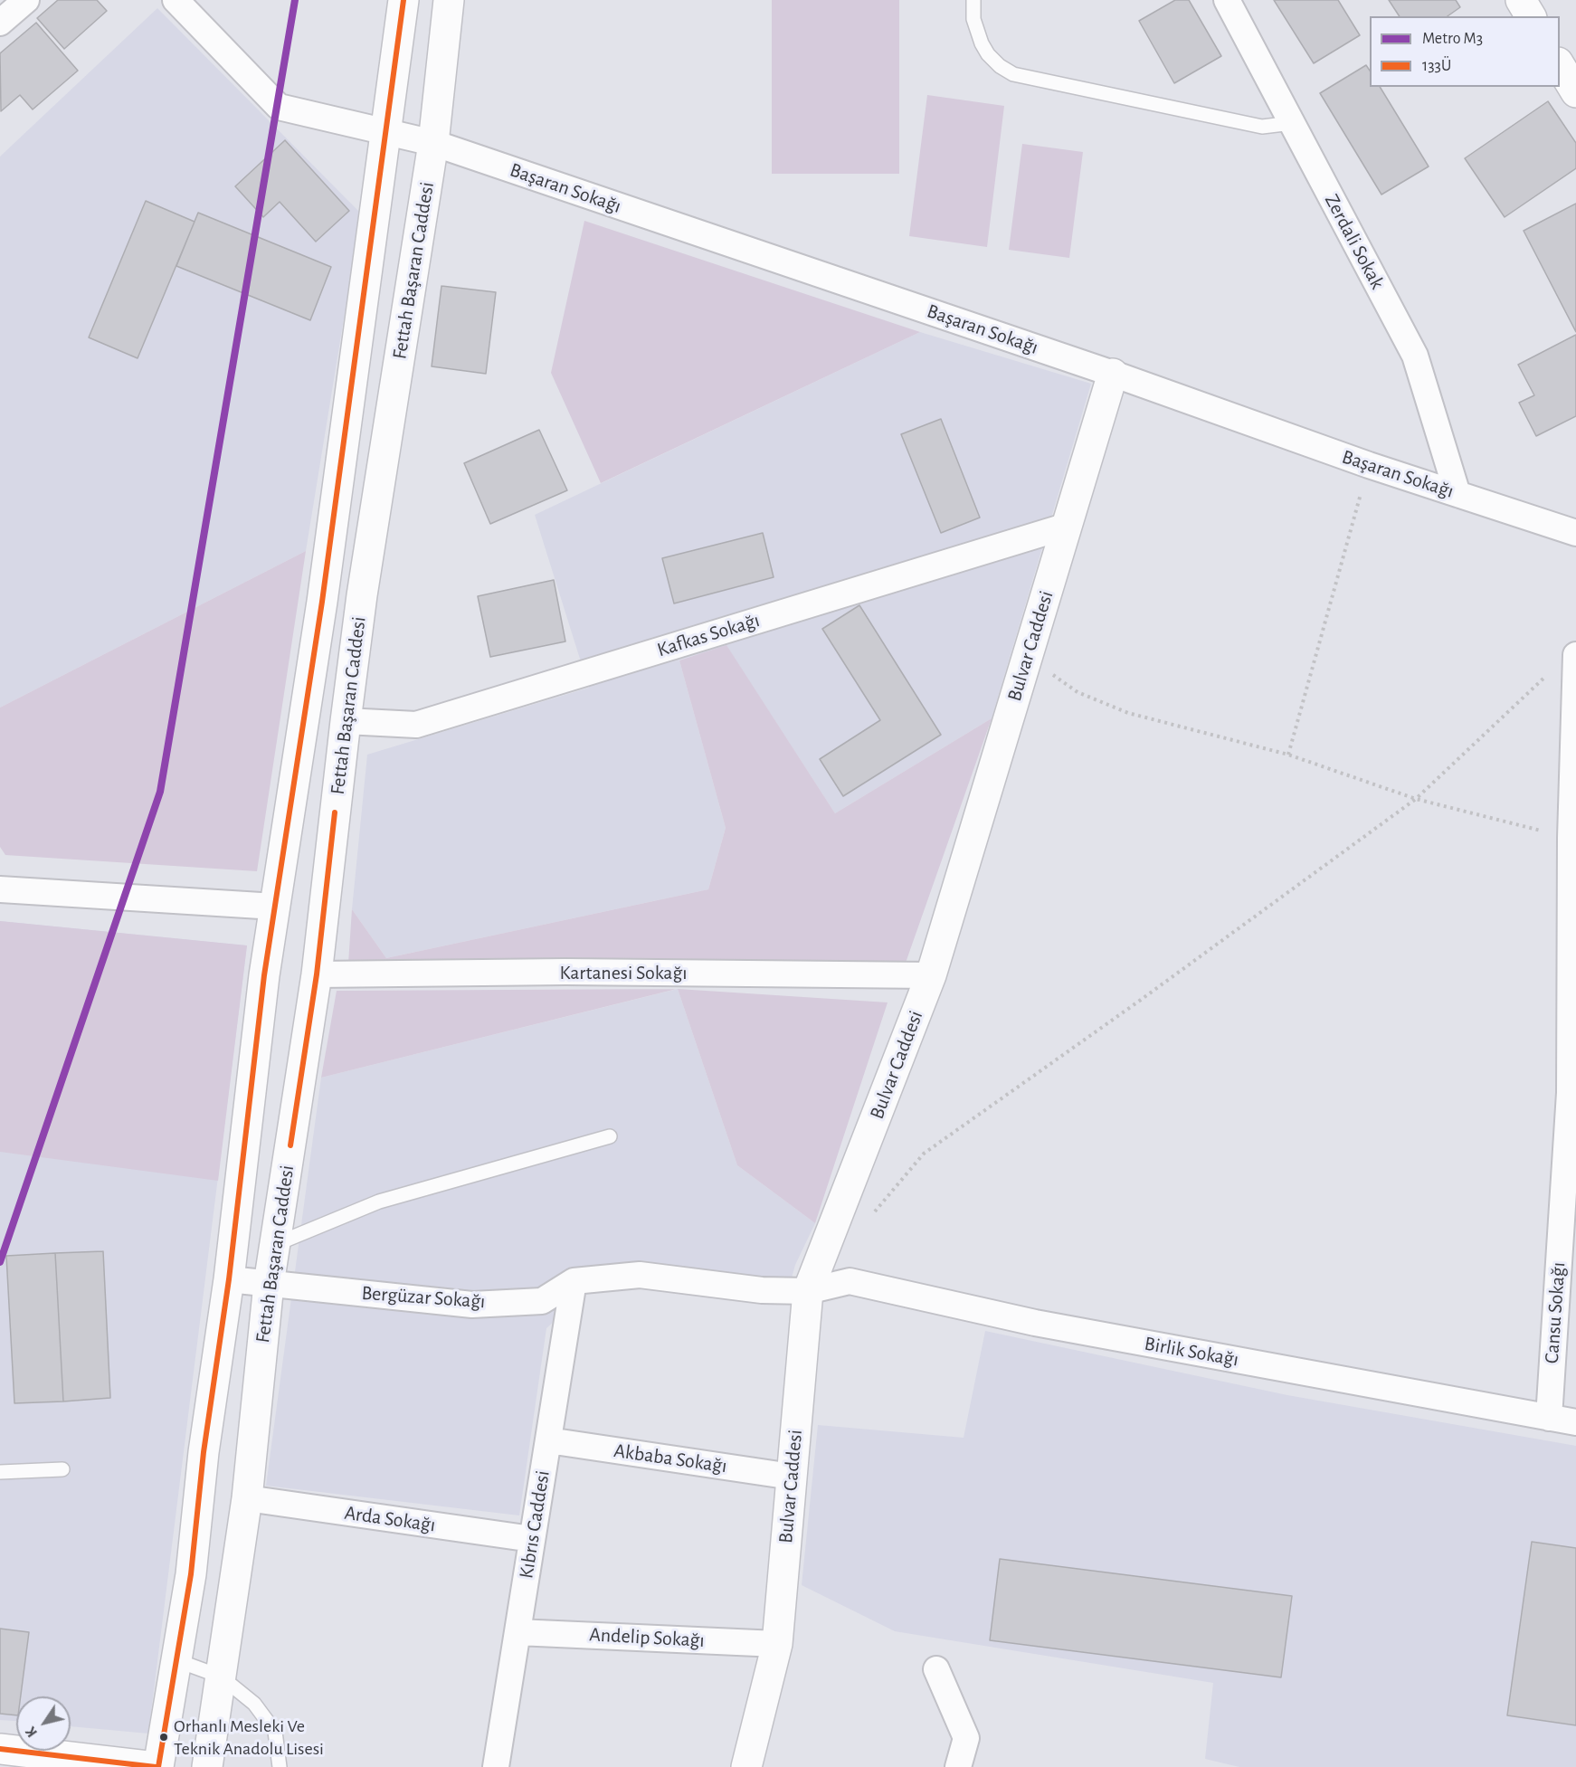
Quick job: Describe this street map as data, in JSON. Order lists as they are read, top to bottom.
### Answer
{
  "streets": {
    "main road": ["Fettah Başaran Caddesi", "Bulvar Caddesi"],
    "street": [
      "Başaran Sokağı",
      "Zerdali Sokak",
      "Kafkas Sokağı",
      "Kartanesi Sokağı",
      "Bergüzar Sokağı",
      "Cansu Sokağı",
      "Birlik Sokağı",
      "Akbaba Sokağı",
      "Arda Sokağı",
      "Kıbrıs Caddesi",
      "Andelip Sokağı"
    ]
  },
  "crossings": [
    ["Başaran Sokağı", "Zerdali Sokak"],
    ["Başaran Sokağı", "Fettah Başaran Caddesi"],
    ["Başaran Sokağı", "Bulvar Caddesi"],
    ["Fettah Başaran Caddesi", "Kafkas Sokağı"],
    ["Fettah Başaran Caddesi", "Kartanesi Sokağı"],
    ["Fettah Başaran Caddesi", "Bergüzar Sokağı"],
    ["Fettah Başaran Caddesi", "Arda Sokağı"],
    ["Kafkas Sokağı", "Bulvar Caddesi"],
    ["Bulvar Caddesi", "Kartanesi Sokağı"],
    ["Bulvar Caddesi", "Bergüzar Sokağı"],
    ["Bulvar Caddesi", "Birlik Sokağı"],
    ["Bulvar Caddesi", "Akbaba Sokağı"],
    ["Bulvar Caddesi", "Andelip Sokağı"],
    ["Bergüzar Sokağı", "Birlik Sokağı"],
    ["Bergüzar Sokağı", "Kıbrıs Caddesi"],
    ["Cansu Sokağı", "Birlik Sokağı"],
    ["Akbaba Sokağı", "Kıbrıs Caddesi"],
    ["Arda Sokağı", "Kıbrıs Caddesi"],
    ["Kıbrıs Caddesi", "Andelip Sokağı"]
  ],
  "places": ["Orhanlı Mesleki Ve Teknik Anadolu Lisesi"],
  "lines": ["metro line M3", "transit line 133Ü"],
  "legend": ["Metro M3", "133Ü"],
  "north": "bottom left"
}
